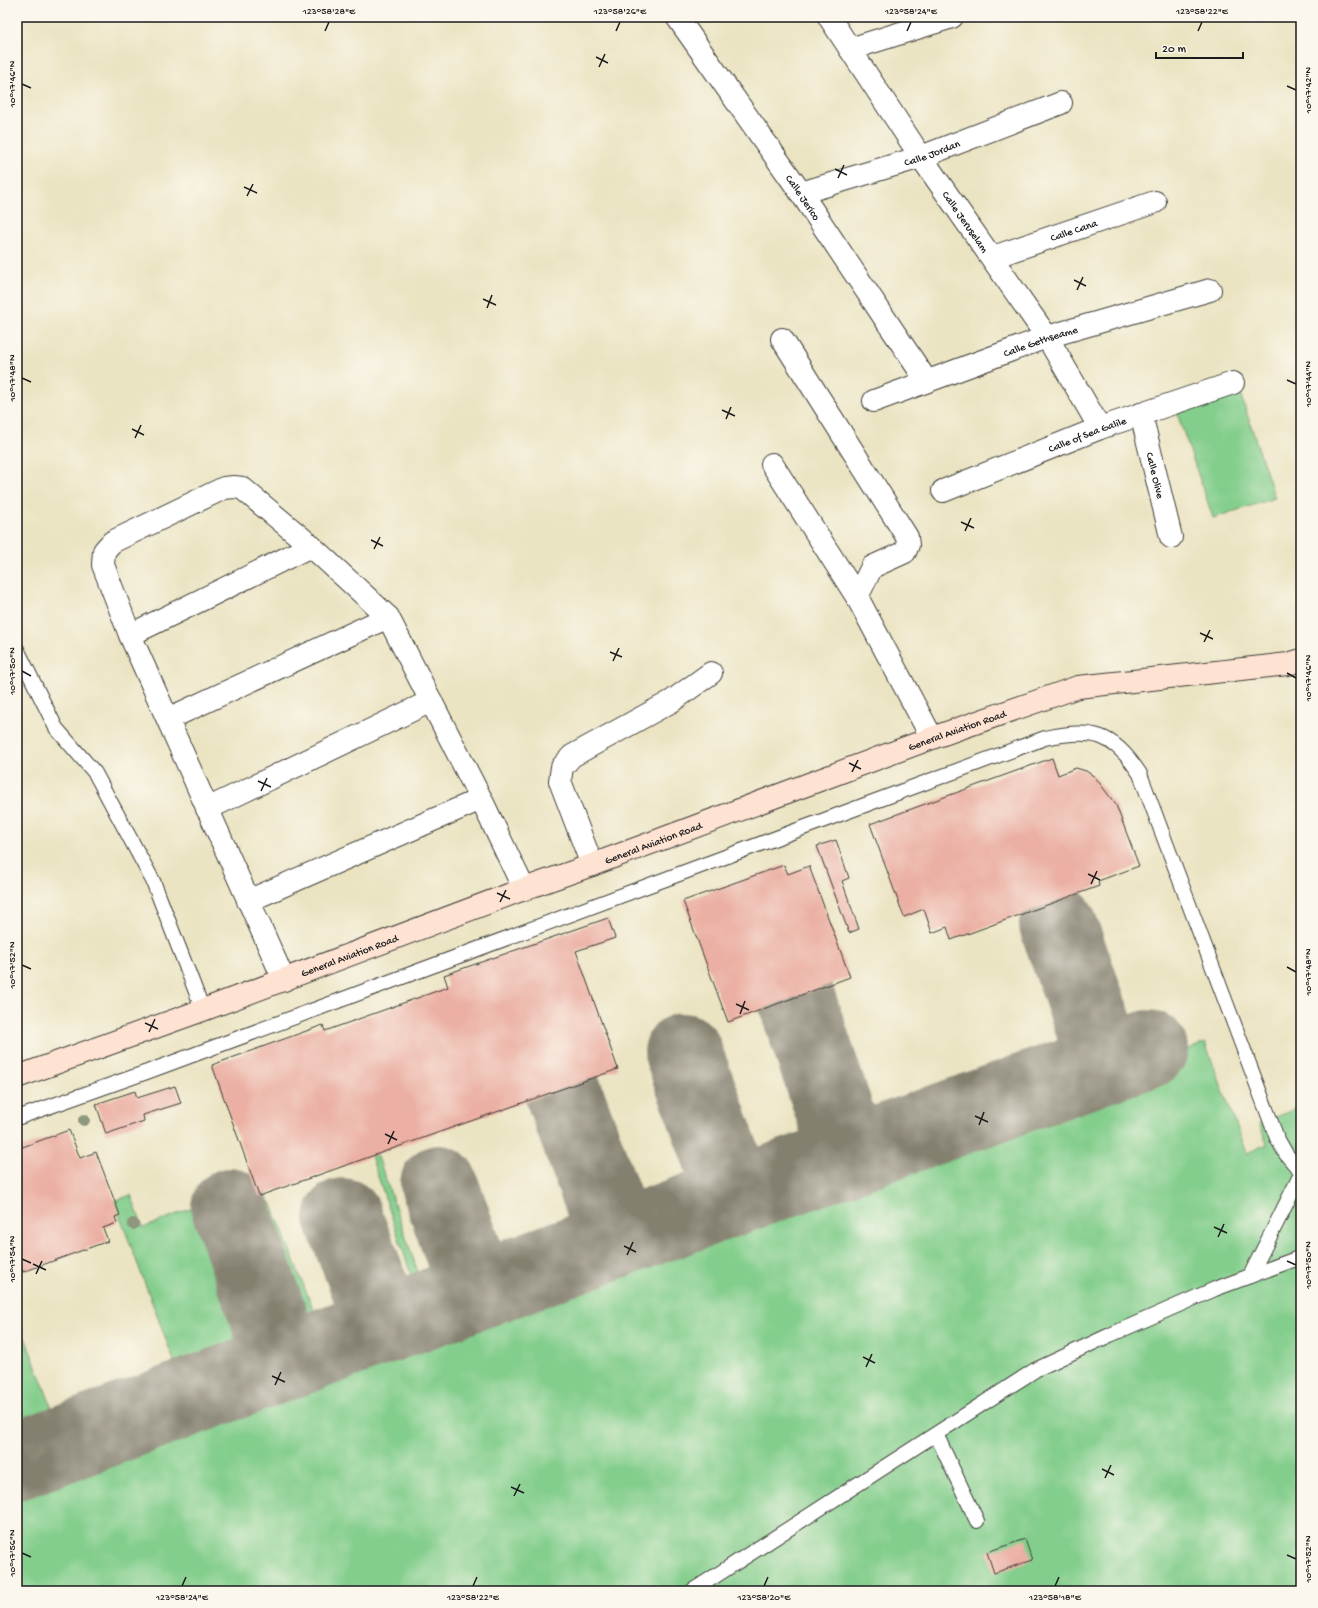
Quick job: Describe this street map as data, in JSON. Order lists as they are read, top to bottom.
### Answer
{
  "streets": {
    "main road": ["General Aviation Road"],
    "street": [
      "Calle Jordan",
      "Calle Jerico",
      "Calle Jeruselam",
      "Calle Cana",
      "Calle Gethseame",
      "Calle of Sea Galile",
      "Calle Olive"
    ]
  },
  "crossings": [
    ["Calle Jordan", "Calle Jerico"],
    ["Calle Jordan", "Calle Jeruselam"],
    ["Calle Jerico", "Calle Gethseame"],
    ["Calle Jeruselam", "Calle Cana"],
    ["Calle Jeruselam", "Calle Gethseame"],
    ["Calle Jeruselam", "Calle of Sea Galile"],
    ["Calle of Sea Galile", "Calle Olive"]
  ],
  "scale_bar": "20 m",
  "coordinates": [
    "123°58'28\"E",
    "123°58'26\"E",
    "123°58'24\"E",
    "123°58'22\"E",
    "10°17'46\"N",
    "10°17'42\"N",
    "10°17'48\"N",
    "10°17'44\"N",
    "10°17'50\"N",
    "10°17'52\"N",
    "10°17'54\"N",
    "10°17'56\"N",
    "123°58'20\"E",
    "123°58'18\"E"
  ]
}
